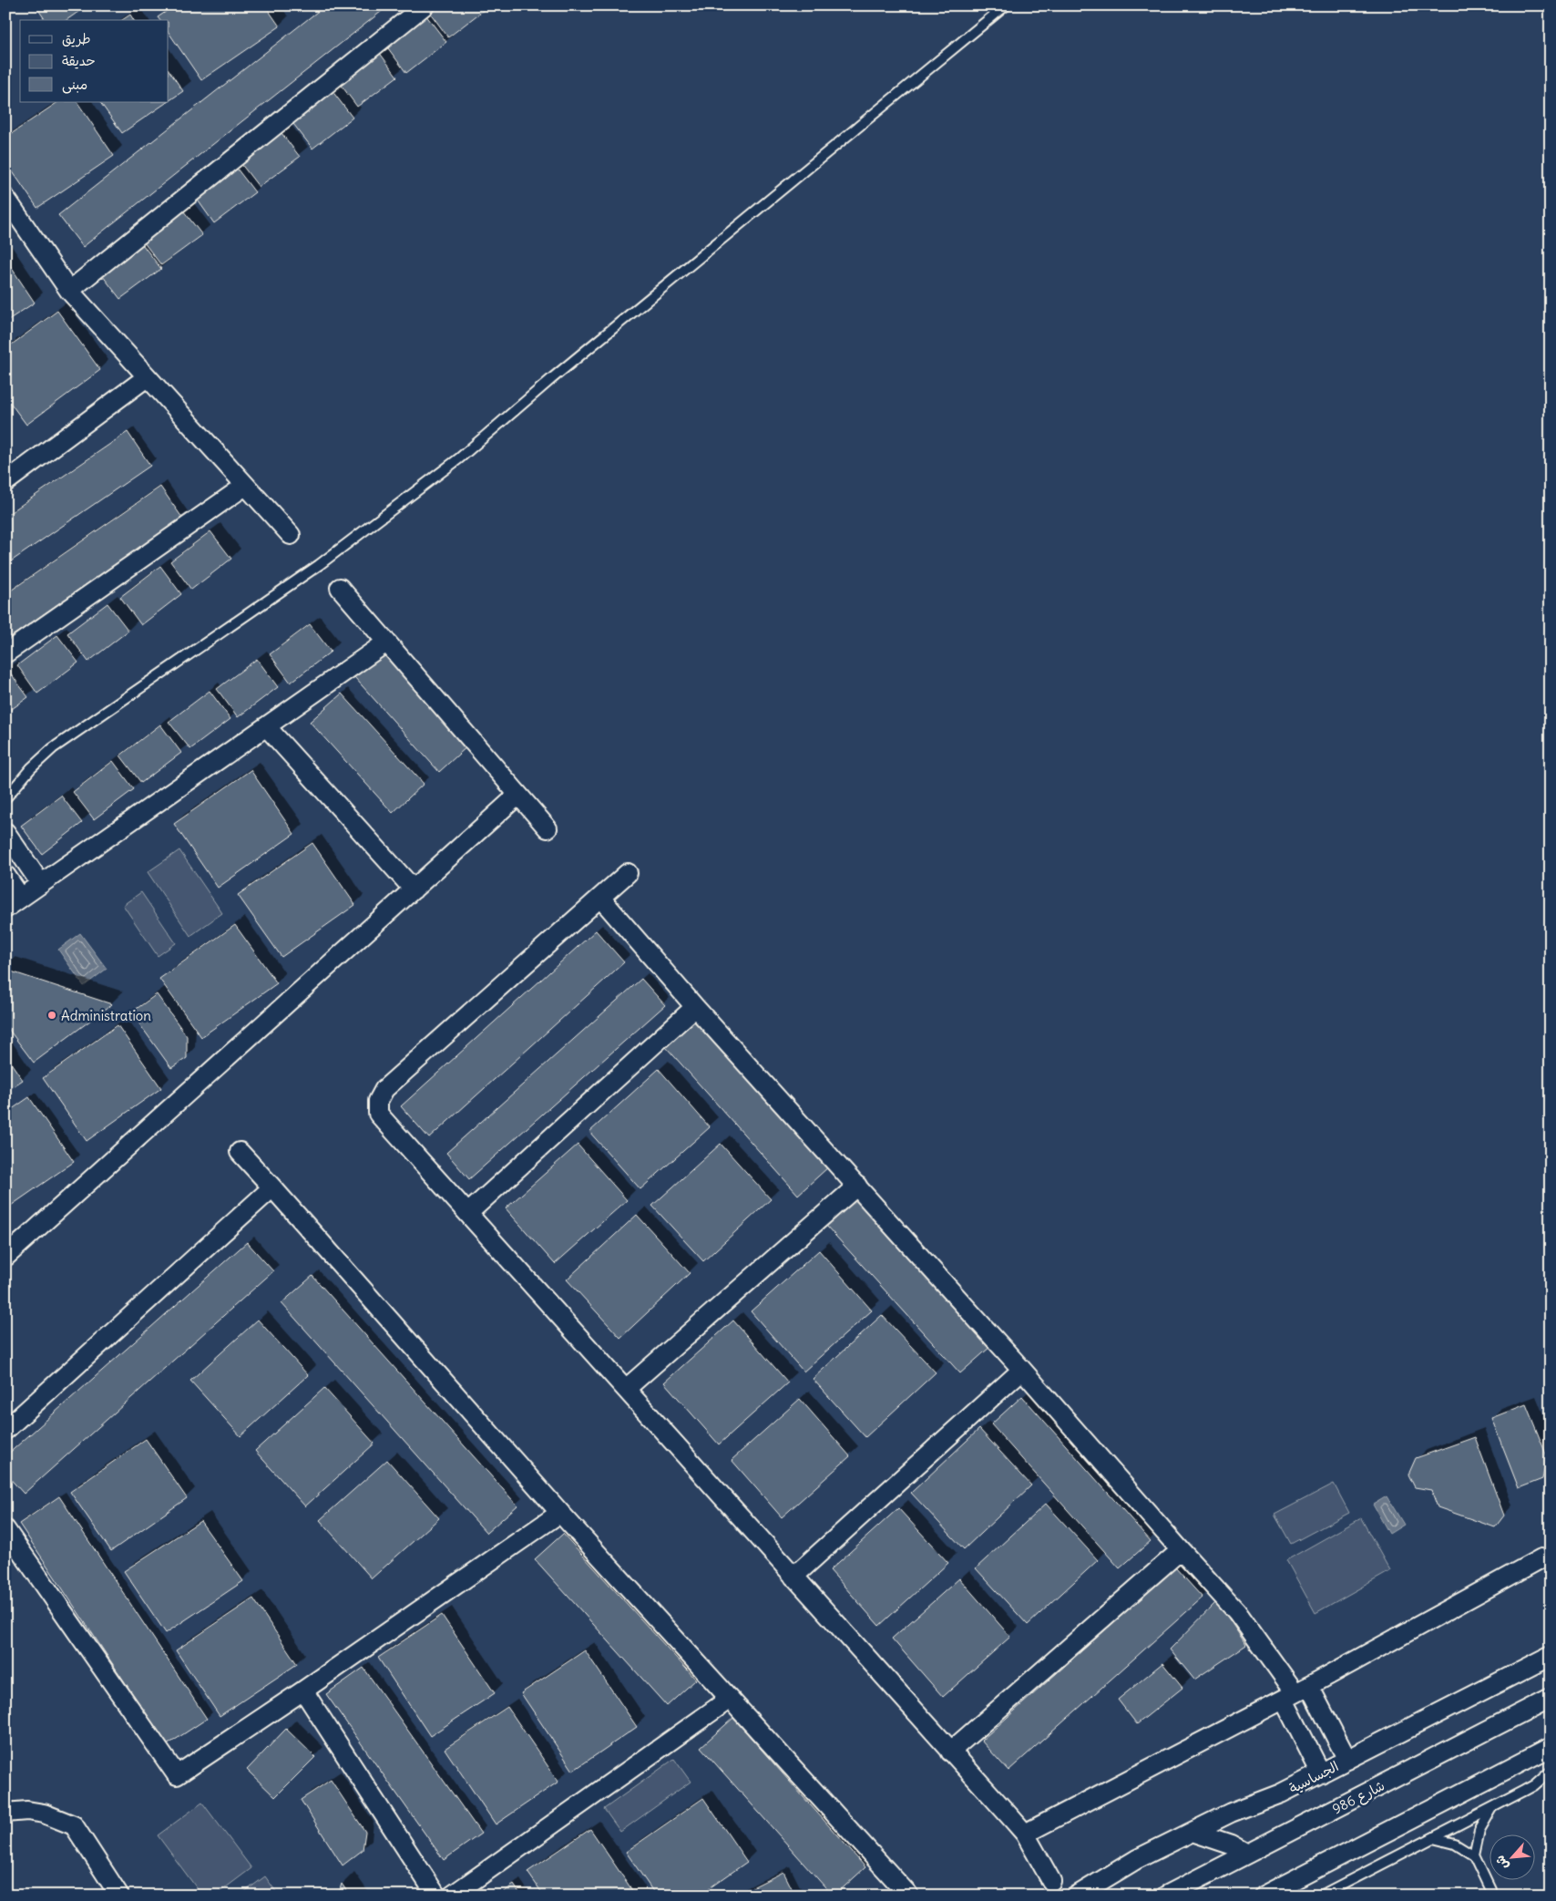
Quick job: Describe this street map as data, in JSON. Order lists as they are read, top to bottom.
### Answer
{
  "streets": {
    "street": ["الجساسية", "شارع 986"]
  },
  "places": ["Administration"],
  "legend": ["طريق", "حديقة", "مبنى"],
  "north": "bottom left"
}
